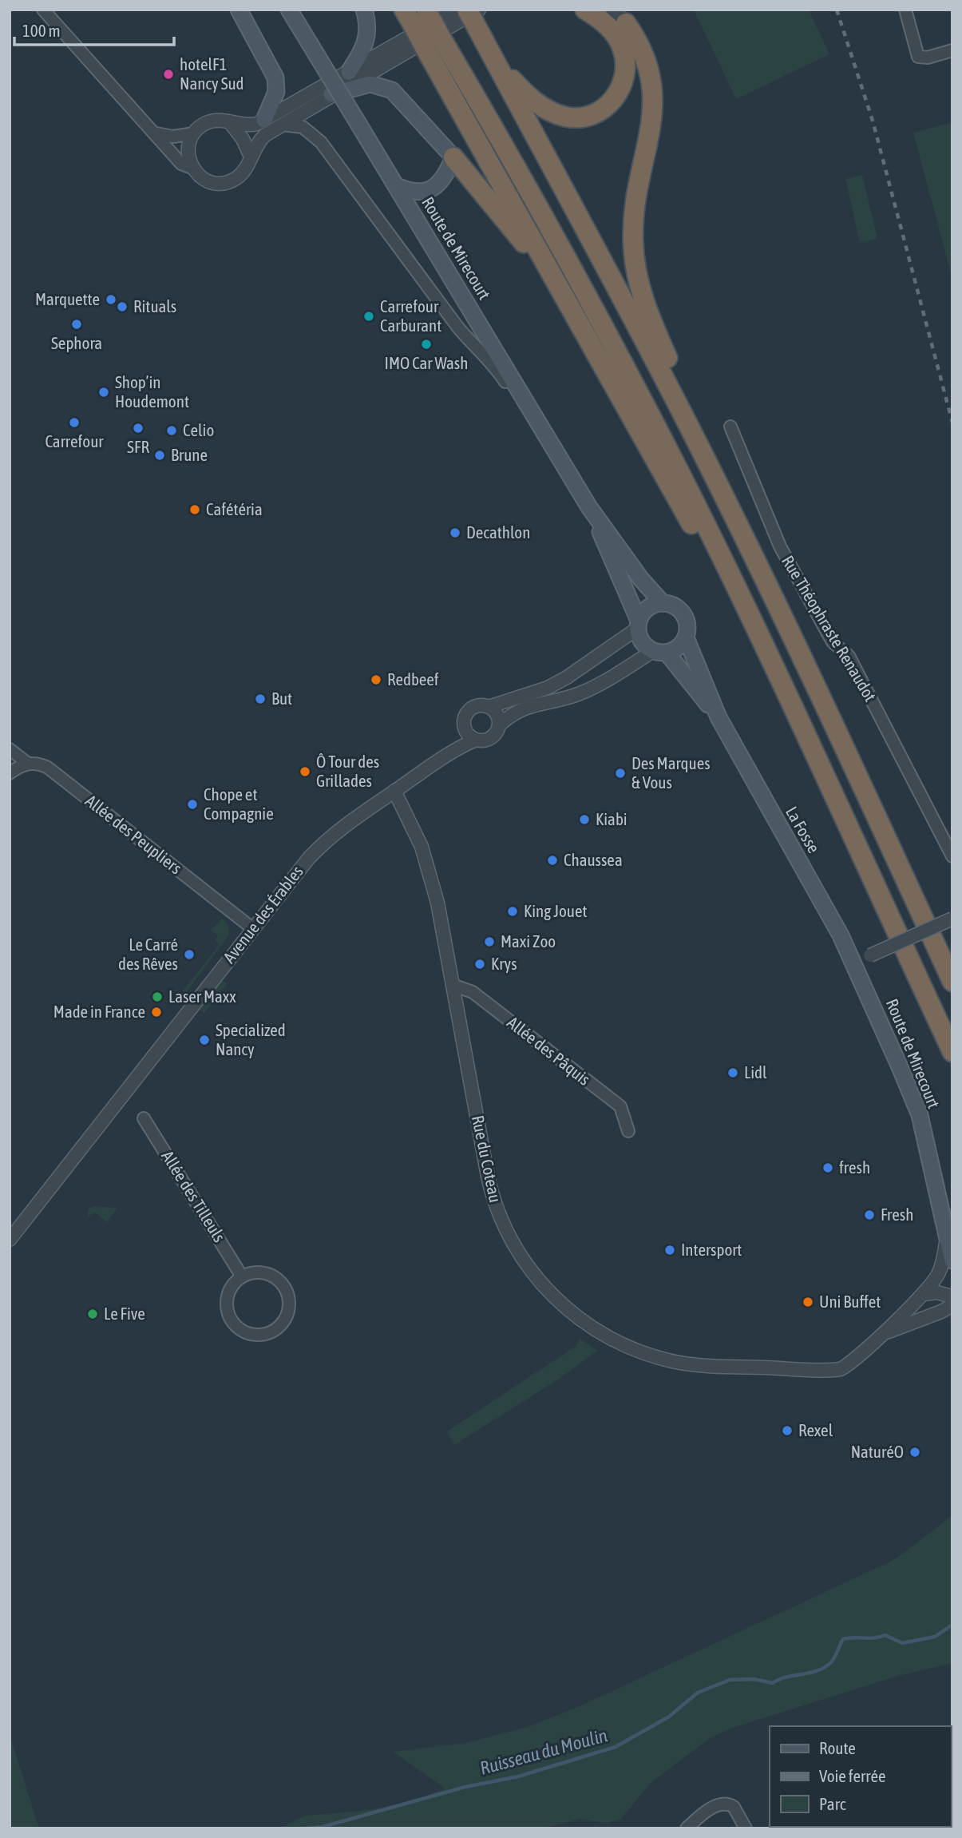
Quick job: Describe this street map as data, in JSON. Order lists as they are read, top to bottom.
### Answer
{
  "streets": {
    "main road": ["Route de Mirecourt", "La Fosse"],
    "street": [
      "Rue Théophraste Renaudot",
      "Allée des Peupliers",
      "Avenue des Érables",
      "Allée des Pâquis",
      "Rue du Coteau",
      "Allée des Tilleuls"
    ]
  },
  "crossings": [
    ["Route de Mirecourt", "La Fosse"],
    ["Route de Mirecourt", "Rue du Coteau"],
    ["Allée des Peupliers", "Avenue des Érables"],
    ["Avenue des Érables", "Rue du Coteau"],
    ["Allée des Pâquis", "Rue du Coteau"]
  ],
  "water": ["Ruisseau du Moulin"],
  "places": [
    "hotelF1 Nancy Sud",
    "Marquette",
    "Rituals",
    "Carrefour Carburant",
    "Sephora",
    "IMO Car Wash",
    "Shop’in Houdemont",
    "Carrefour",
    "SFR",
    "Celio",
    "Brune",
    "Cafétéria",
    "Decathlon",
    "Redbeef",
    "But",
    "Ô Tour des Grillades",
    "Des Marques & Vous",
    "Chope et Compagnie",
    "Kiabi",
    "Chaussea",
    "King Jouet",
    "Maxi Zoo",
    "Le Carré des Rêves",
    "Krys",
    "Laser Maxx",
    "Made in France",
    "Specialized Nancy",
    "Lidl",
    "fresh",
    "Fresh",
    "Intersport",
    "Uni Buffet",
    "Le Five",
    "Rexel",
    "NaturéO"
  ],
  "legend": ["Route", "Voie ferrée", "Parc"],
  "scale_bar": "100 m"
}
